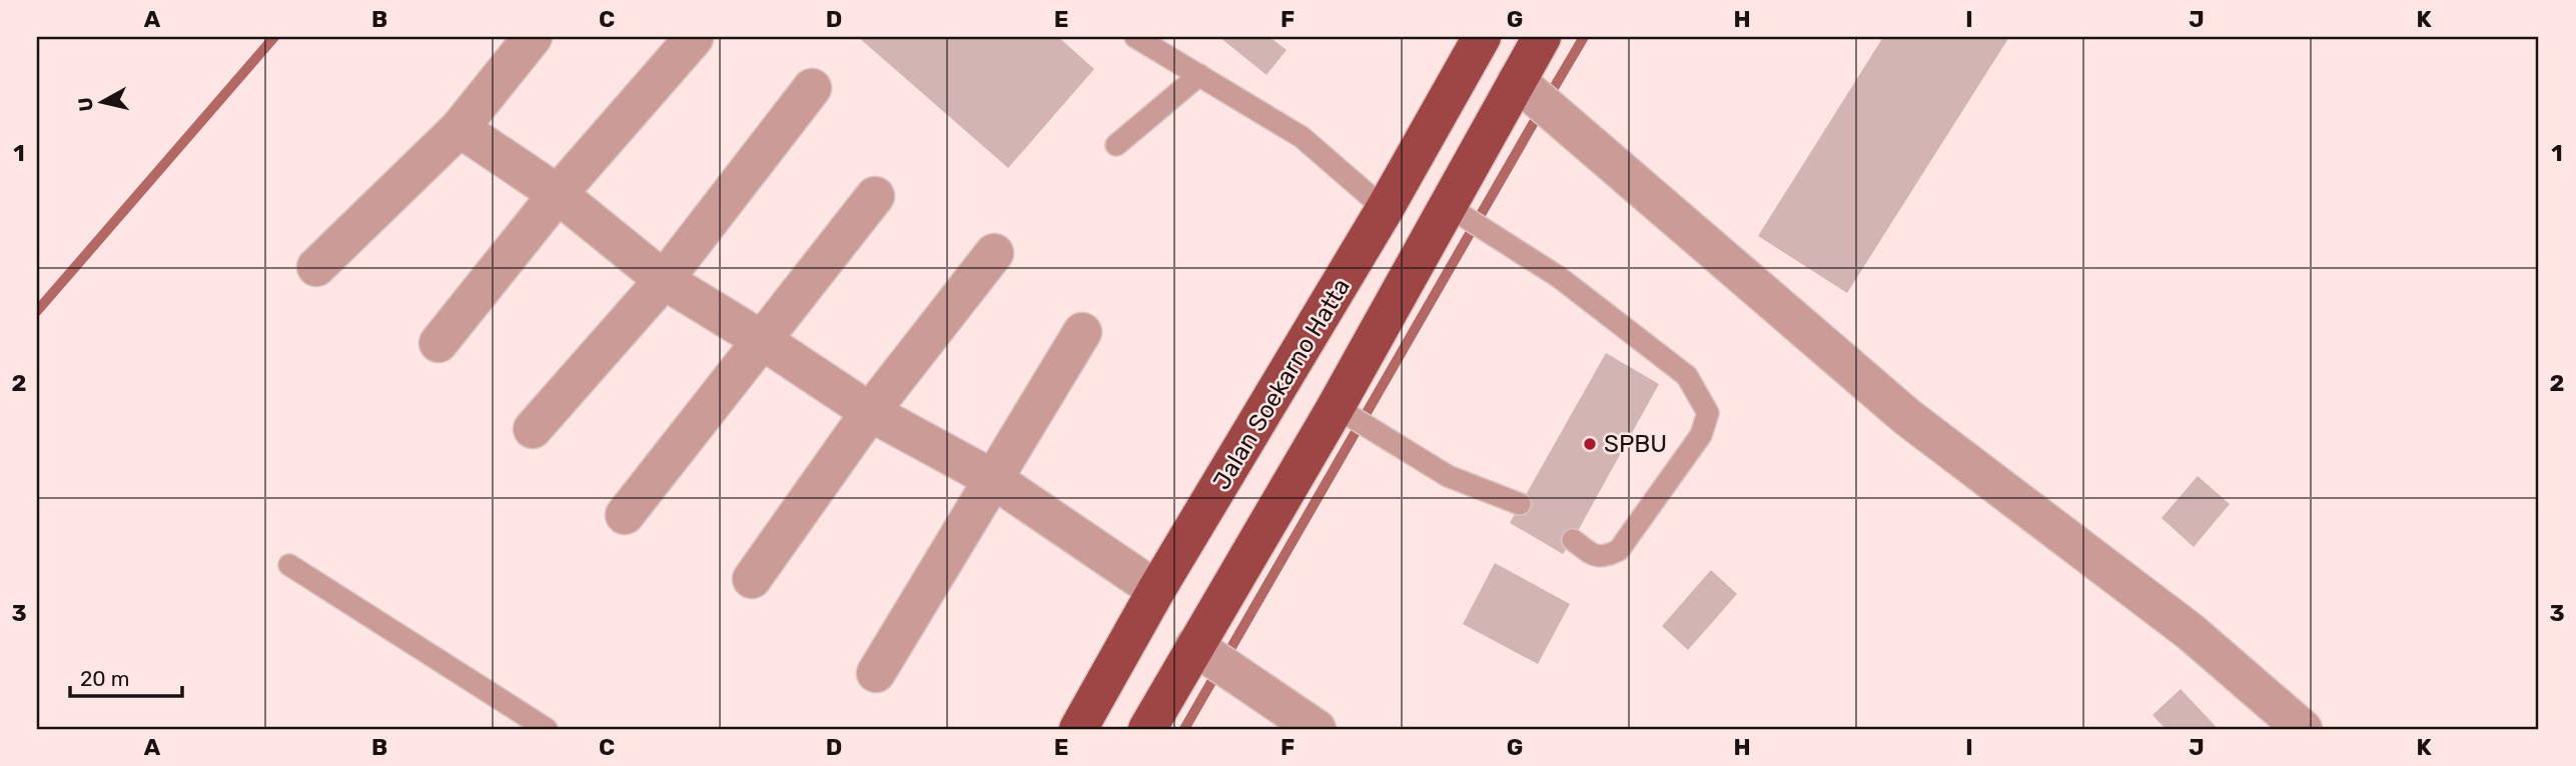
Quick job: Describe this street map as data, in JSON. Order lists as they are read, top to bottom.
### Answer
{
  "streets": {
    "highway": ["Jalan Soekarno Hatta"]
  },
  "places": ["SPBU"],
  "scale_bar": "20 m",
  "north": "left",
  "grid": {
    "columns": [
      "A",
      "B",
      "C",
      "D",
      "E",
      "F",
      "G",
      "H",
      "I",
      "J",
      "K"
    ],
    "rows": ["1", "2", "3"]
  }
}
